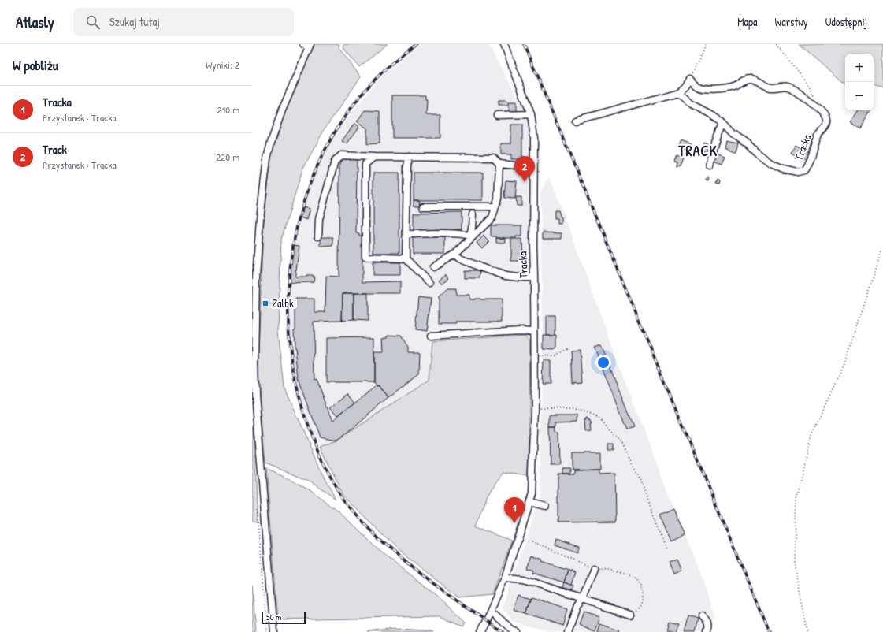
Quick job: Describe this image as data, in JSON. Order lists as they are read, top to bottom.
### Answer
{
  "streets": {
    "street": ["Tracka"]
  },
  "districts": ["TRACK"],
  "places": {
    "transit": ["Zalbki"]
  },
  "scale_bar": "50 m",
  "page": {
    "header": "Atlasly",
    "search": "Szukaj tutaj",
    "nav": ["Mapa", "Warstwy", "Udostępnij"],
    "heading": ["W pobliżu", "Wyniki: 2"],
    "map_buttons": ["+", "−"],
    "list": [
      {
        "mark": "1",
        "name": "Tracka",
        "note": "Przystanek · Tracka",
        "value": "210 m"
      },
      {
        "mark": "2",
        "name": "Track",
        "note": "Przystanek · Tracka",
        "value": "220 m"
      }
    ],
    "pins": ["2", "1"],
    "scale": "50 m"
  }
}
